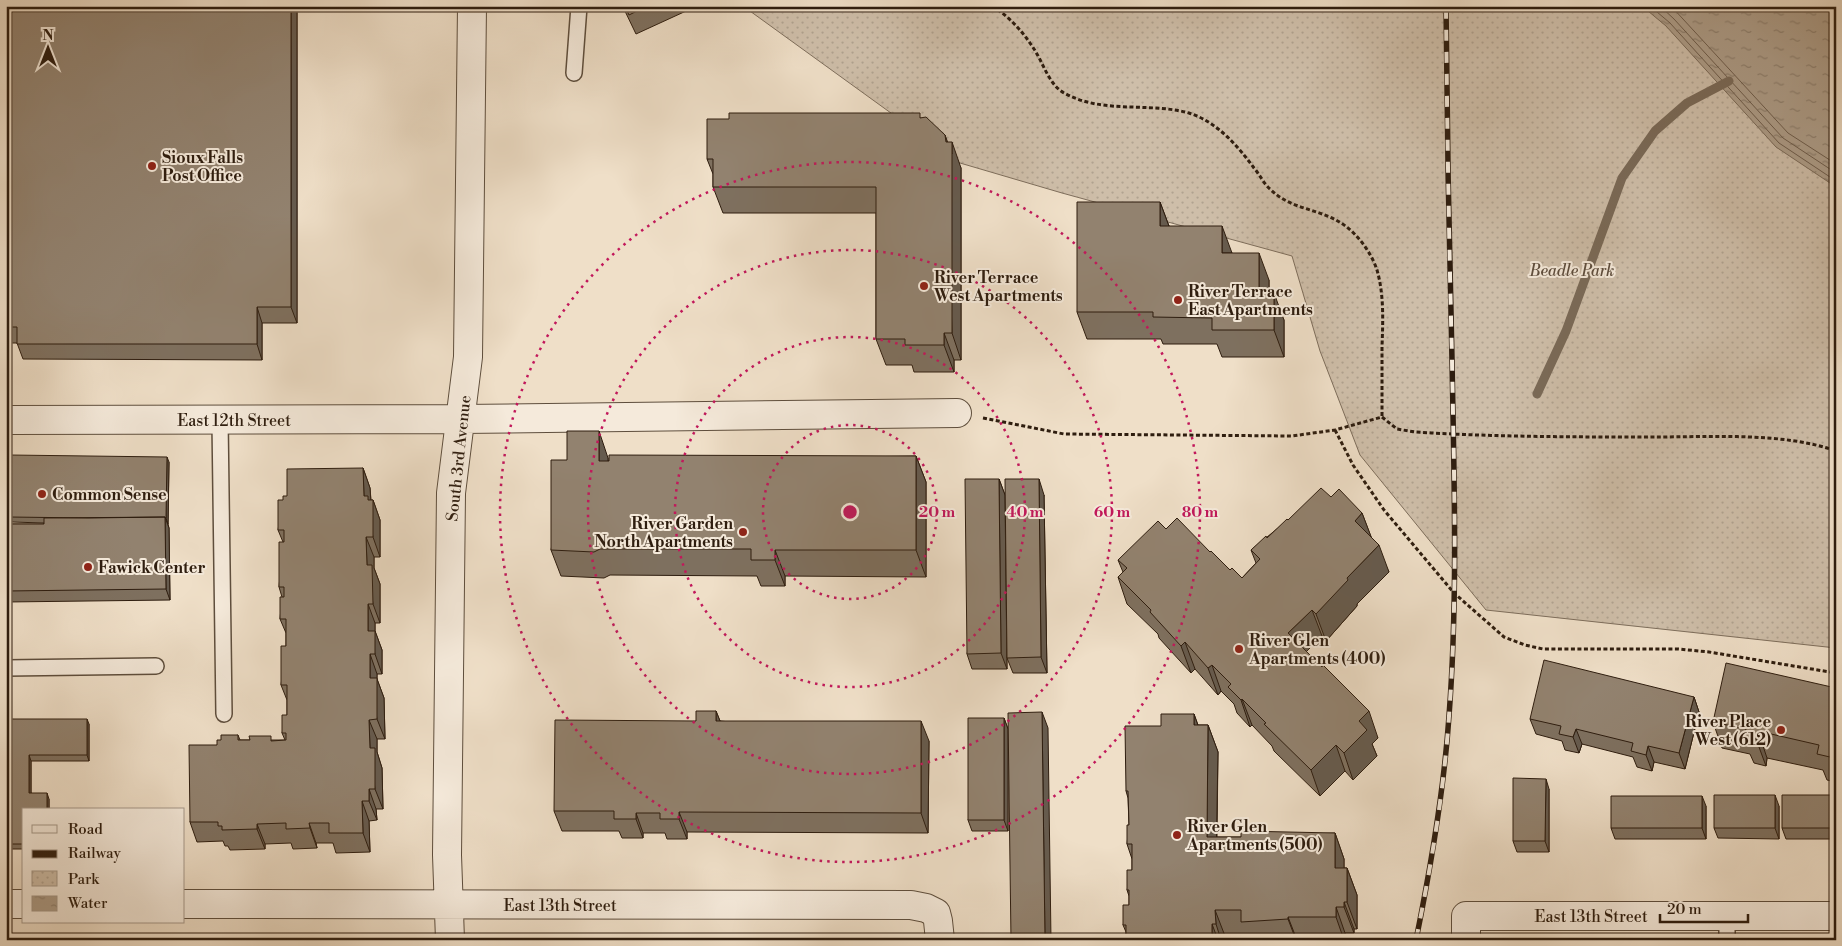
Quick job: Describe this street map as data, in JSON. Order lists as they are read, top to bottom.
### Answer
{
  "streets": {
    "street": ["East 12th Street", "South 3rd Avenue", "East 13th Street"]
  },
  "crossings": [
    ["East 12th Street", "South 3rd Avenue"],
    ["South 3rd Avenue", "East 13th Street"]
  ],
  "parks": ["Beadle Park"],
  "places": [
    "Sioux Falls Post Office",
    "River Terrace West Apartments",
    "River Terrace East Apartments",
    "Common Sense",
    "River Garden North Apartments",
    "Fawick Center",
    "River Glen Apartments (400)",
    "River Place West (612)",
    "River Glen Apartments (500)"
  ],
  "legend": [
    "Road",
    "Railway",
    "Park",
    "Water"
  ],
  "scale_bar": "20 m",
  "north": "top",
  "rings": [
    "20 m",
    "40 m",
    "60 m",
    "80 m"
  ]
}
